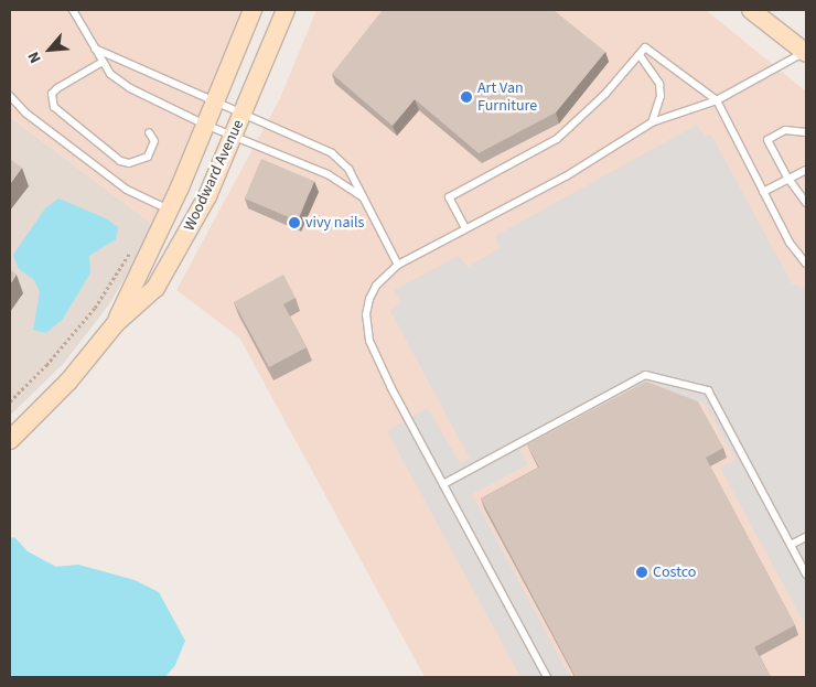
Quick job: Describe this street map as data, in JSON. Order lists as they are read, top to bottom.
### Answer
{
  "streets": {
    "main road": ["Woodward Avenue"]
  },
  "places": ["Art Van Furniture", "vivy nails", "Costco"],
  "north": "bottom left"
}
